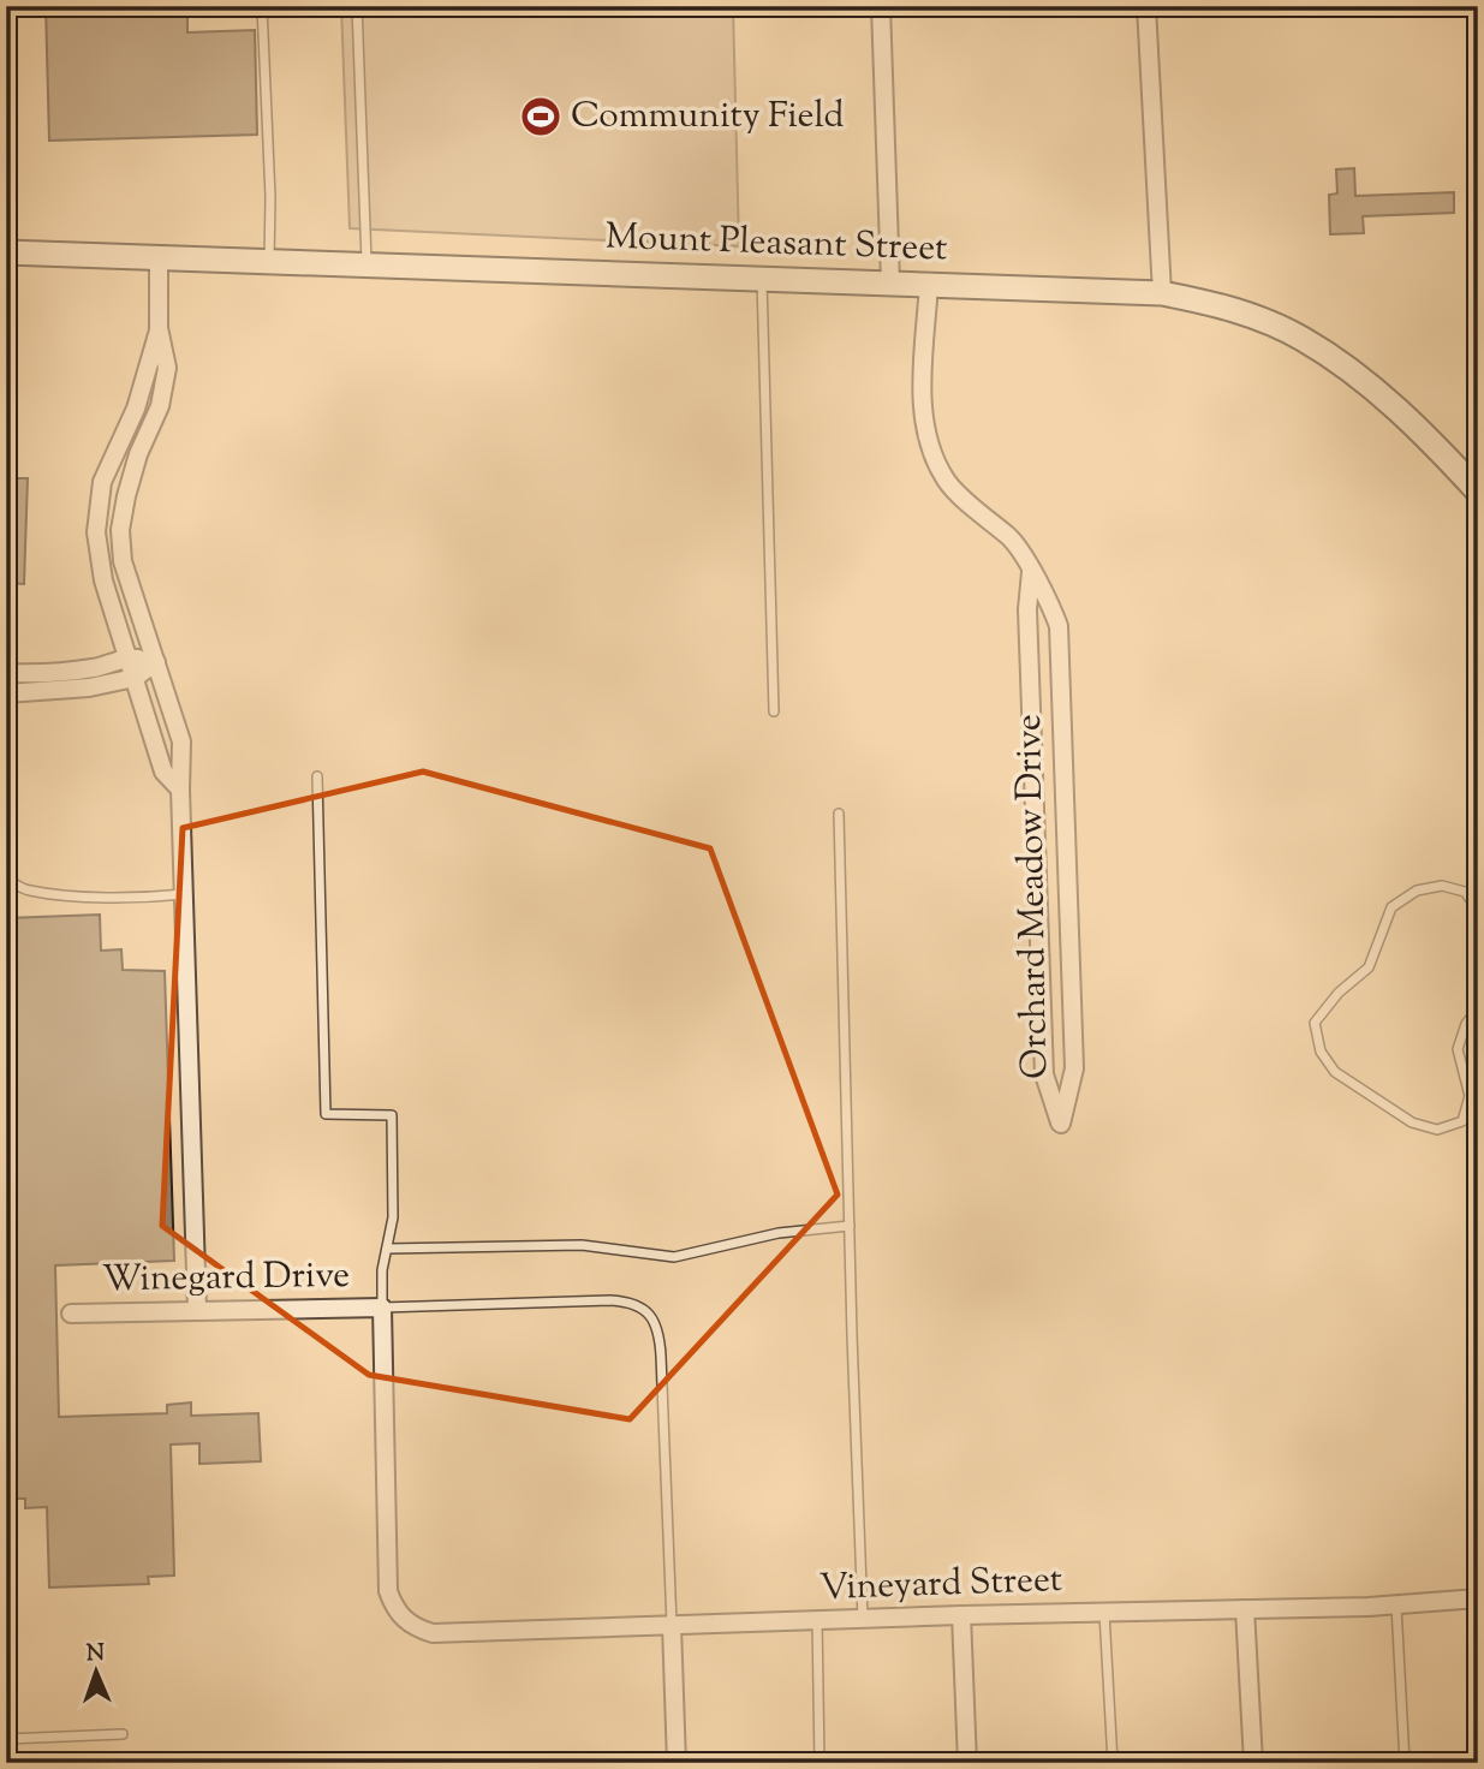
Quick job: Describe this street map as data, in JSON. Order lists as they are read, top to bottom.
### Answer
{
  "streets": {
    "main road": ["Mount Pleasant Street"],
    "street": ["Orchard Meadow Drive", "Winegard Drive", "Vineyard Street"]
  },
  "crossings": [
    ["Mount Pleasant Street", "Orchard Meadow Drive"],
    ["Winegard Drive", "Vineyard Street"]
  ],
  "places": {
    "sports": ["Community Field"]
  },
  "north": "top"
}
